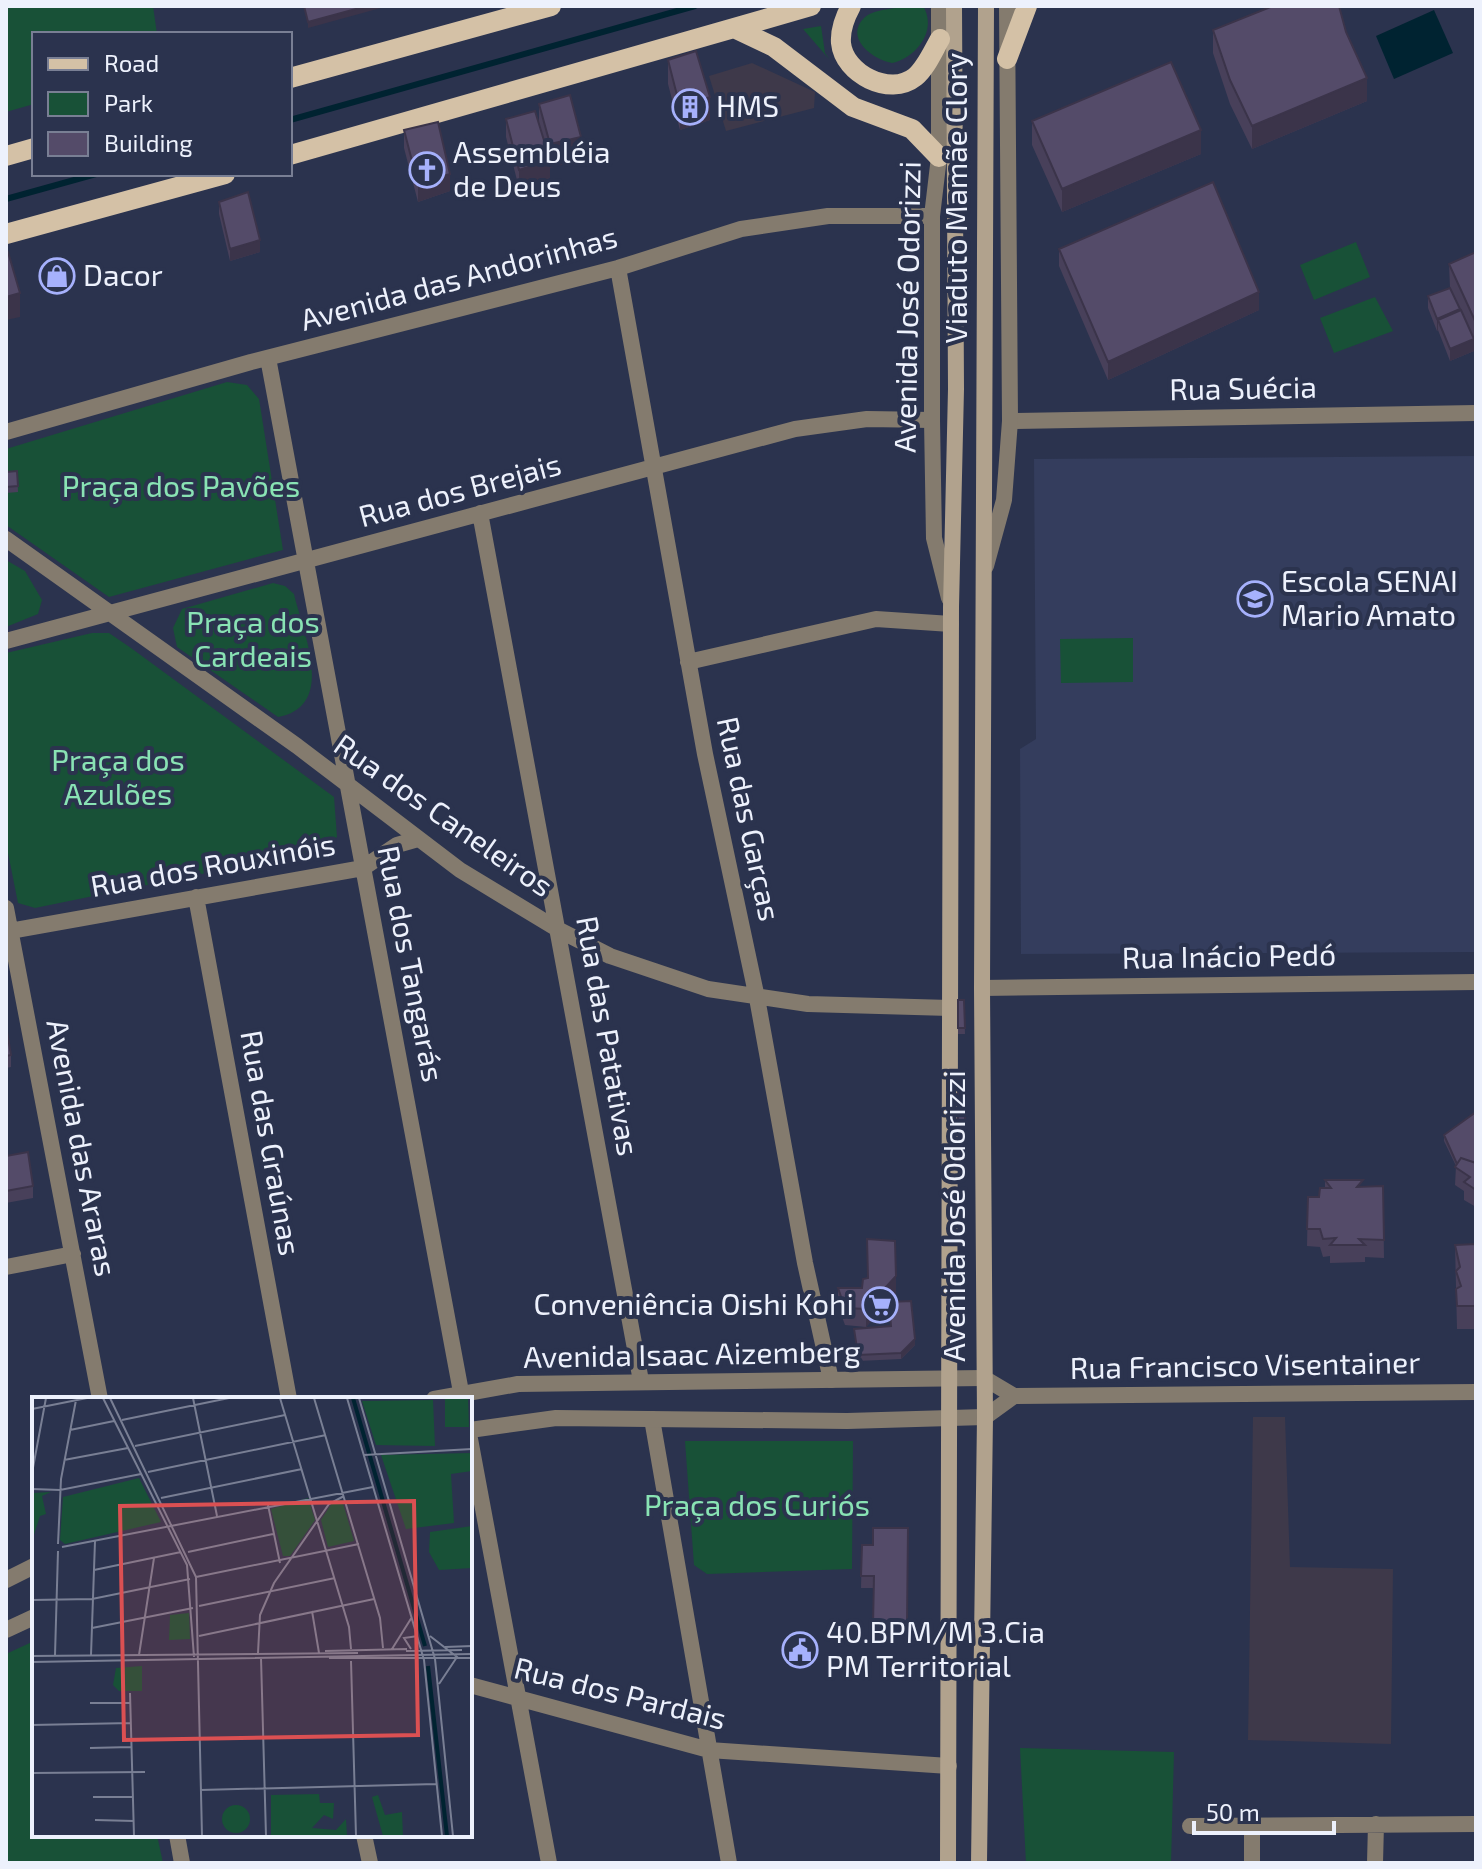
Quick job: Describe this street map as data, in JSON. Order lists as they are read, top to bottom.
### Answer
{
  "streets": {
    "main road": ["Viaduto Mamãe Clory", "Avenida José Odorizzi"],
    "street": [
      "Avenida das Andorinhas",
      "Rua Suécia",
      "Rua dos Brejais",
      "Rua dos Caneleiros",
      "Rua das Garças",
      "Rua dos Rouxinóis",
      "Rua Inácio Pedó",
      "Rua dos Tangarás",
      "Rua das Patativas",
      "Rua das Graúnas",
      "Avenida das Araras",
      "Avenida Isaac Aizemberg",
      "Rua Francisco Visentainer",
      "Rua dos Pardais"
    ]
  },
  "crossings": [
    ["Viaduto Mamãe Clory", "Avenida José Odorizzi"],
    ["Avenida das Andorinhas", "Avenida José Odorizzi"],
    ["Avenida das Andorinhas", "Rua das Garças"],
    ["Avenida das Andorinhas", "Rua dos Tangarás"],
    ["Avenida José Odorizzi", "Rua Suécia"],
    ["Avenida José Odorizzi", "Rua dos Brejais"],
    ["Avenida José Odorizzi", "Rua dos Caneleiros"],
    ["Avenida José Odorizzi", "Rua Inácio Pedó"],
    ["Avenida José Odorizzi", "Avenida Isaac Aizemberg"],
    ["Avenida José Odorizzi", "Rua dos Pardais"],
    ["Rua dos Brejais", "Rua dos Caneleiros"],
    ["Rua dos Brejais", "Rua das Garças"],
    ["Rua dos Brejais", "Rua dos Tangarás"],
    ["Rua dos Brejais", "Rua das Patativas"],
    ["Rua dos Caneleiros", "Rua das Garças"],
    ["Rua dos Caneleiros", "Rua dos Rouxinóis"],
    ["Rua dos Caneleiros", "Rua dos Tangarás"],
    ["Rua dos Caneleiros", "Rua das Patativas"],
    ["Rua das Garças", "Avenida Isaac Aizemberg"],
    ["Rua dos Rouxinóis", "Rua dos Tangarás"],
    ["Rua dos Rouxinóis", "Rua das Graúnas"],
    ["Rua dos Rouxinóis", "Avenida das Araras"],
    ["Rua dos Tangarás", "Avenida Isaac Aizemberg"],
    ["Rua das Patativas", "Avenida Isaac Aizemberg"]
  ],
  "parks": [
    "Praça dos Pavões",
    "Praça dos Cardeais",
    "Praça dos Azulões",
    "Praça dos Curiós"
  ],
  "places": {
    "building": ["HMS"],
    "church": ["Assembléia de Deus"],
    "shop": ["Dacor"],
    "school or university": ["Escola SENAI Mario Amato"],
    "supermarket": ["Conveniência Oishi Kohi"],
    "public building": ["40.BPM/M 3.Cia PM Territorial"]
  },
  "legend": ["Road", "Park", "Building"],
  "scale_bar": "50 m"
}
